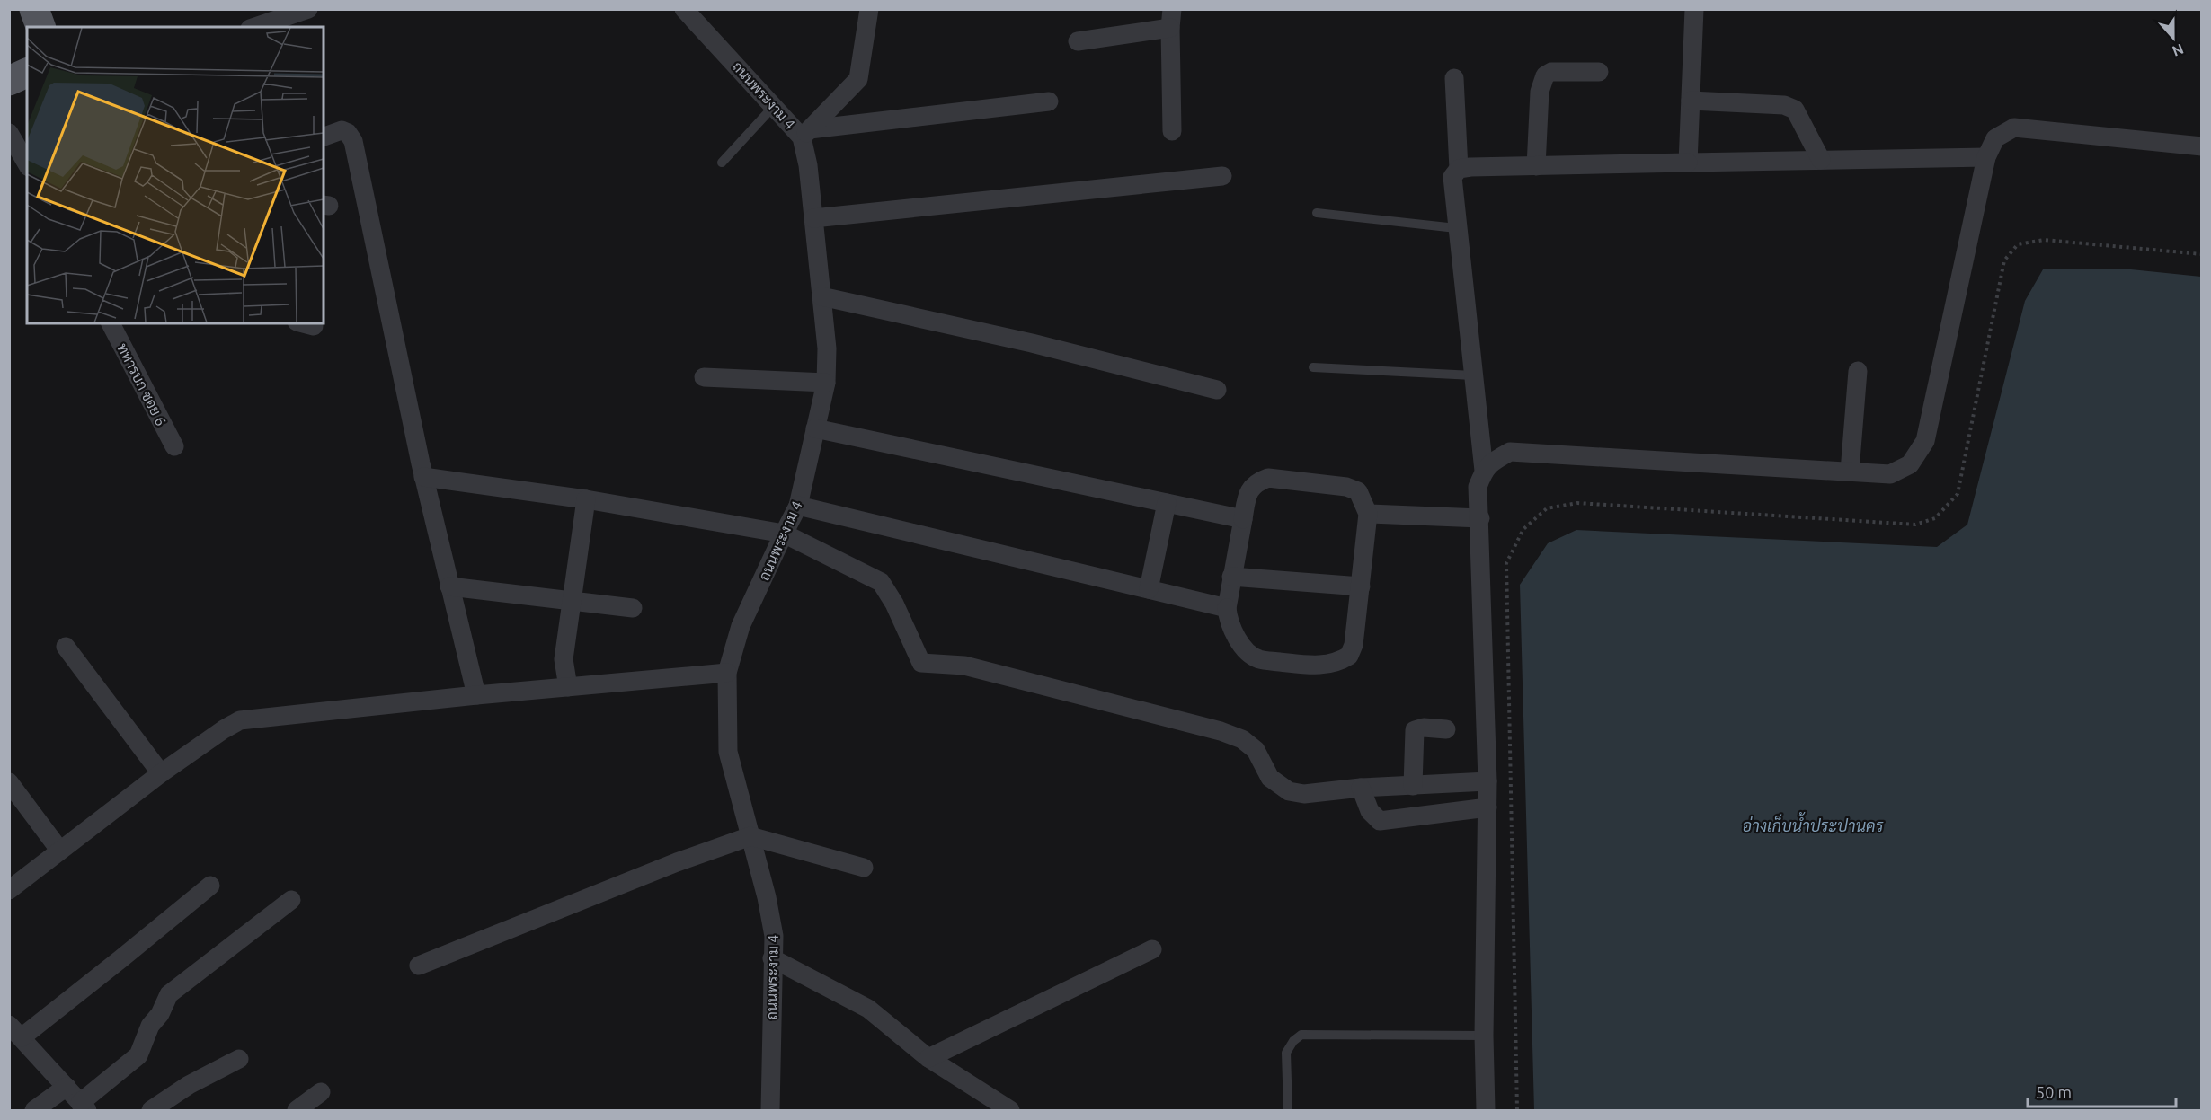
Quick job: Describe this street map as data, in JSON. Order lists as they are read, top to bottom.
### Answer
{
  "streets": {
    "street": ["ถนนพระงาม 4", "ทหารบก ซอย 6"]
  },
  "water": ["อ่างเก็บน้ำประปานคร"],
  "scale_bar": "50 m",
  "north": "bottom"
}
